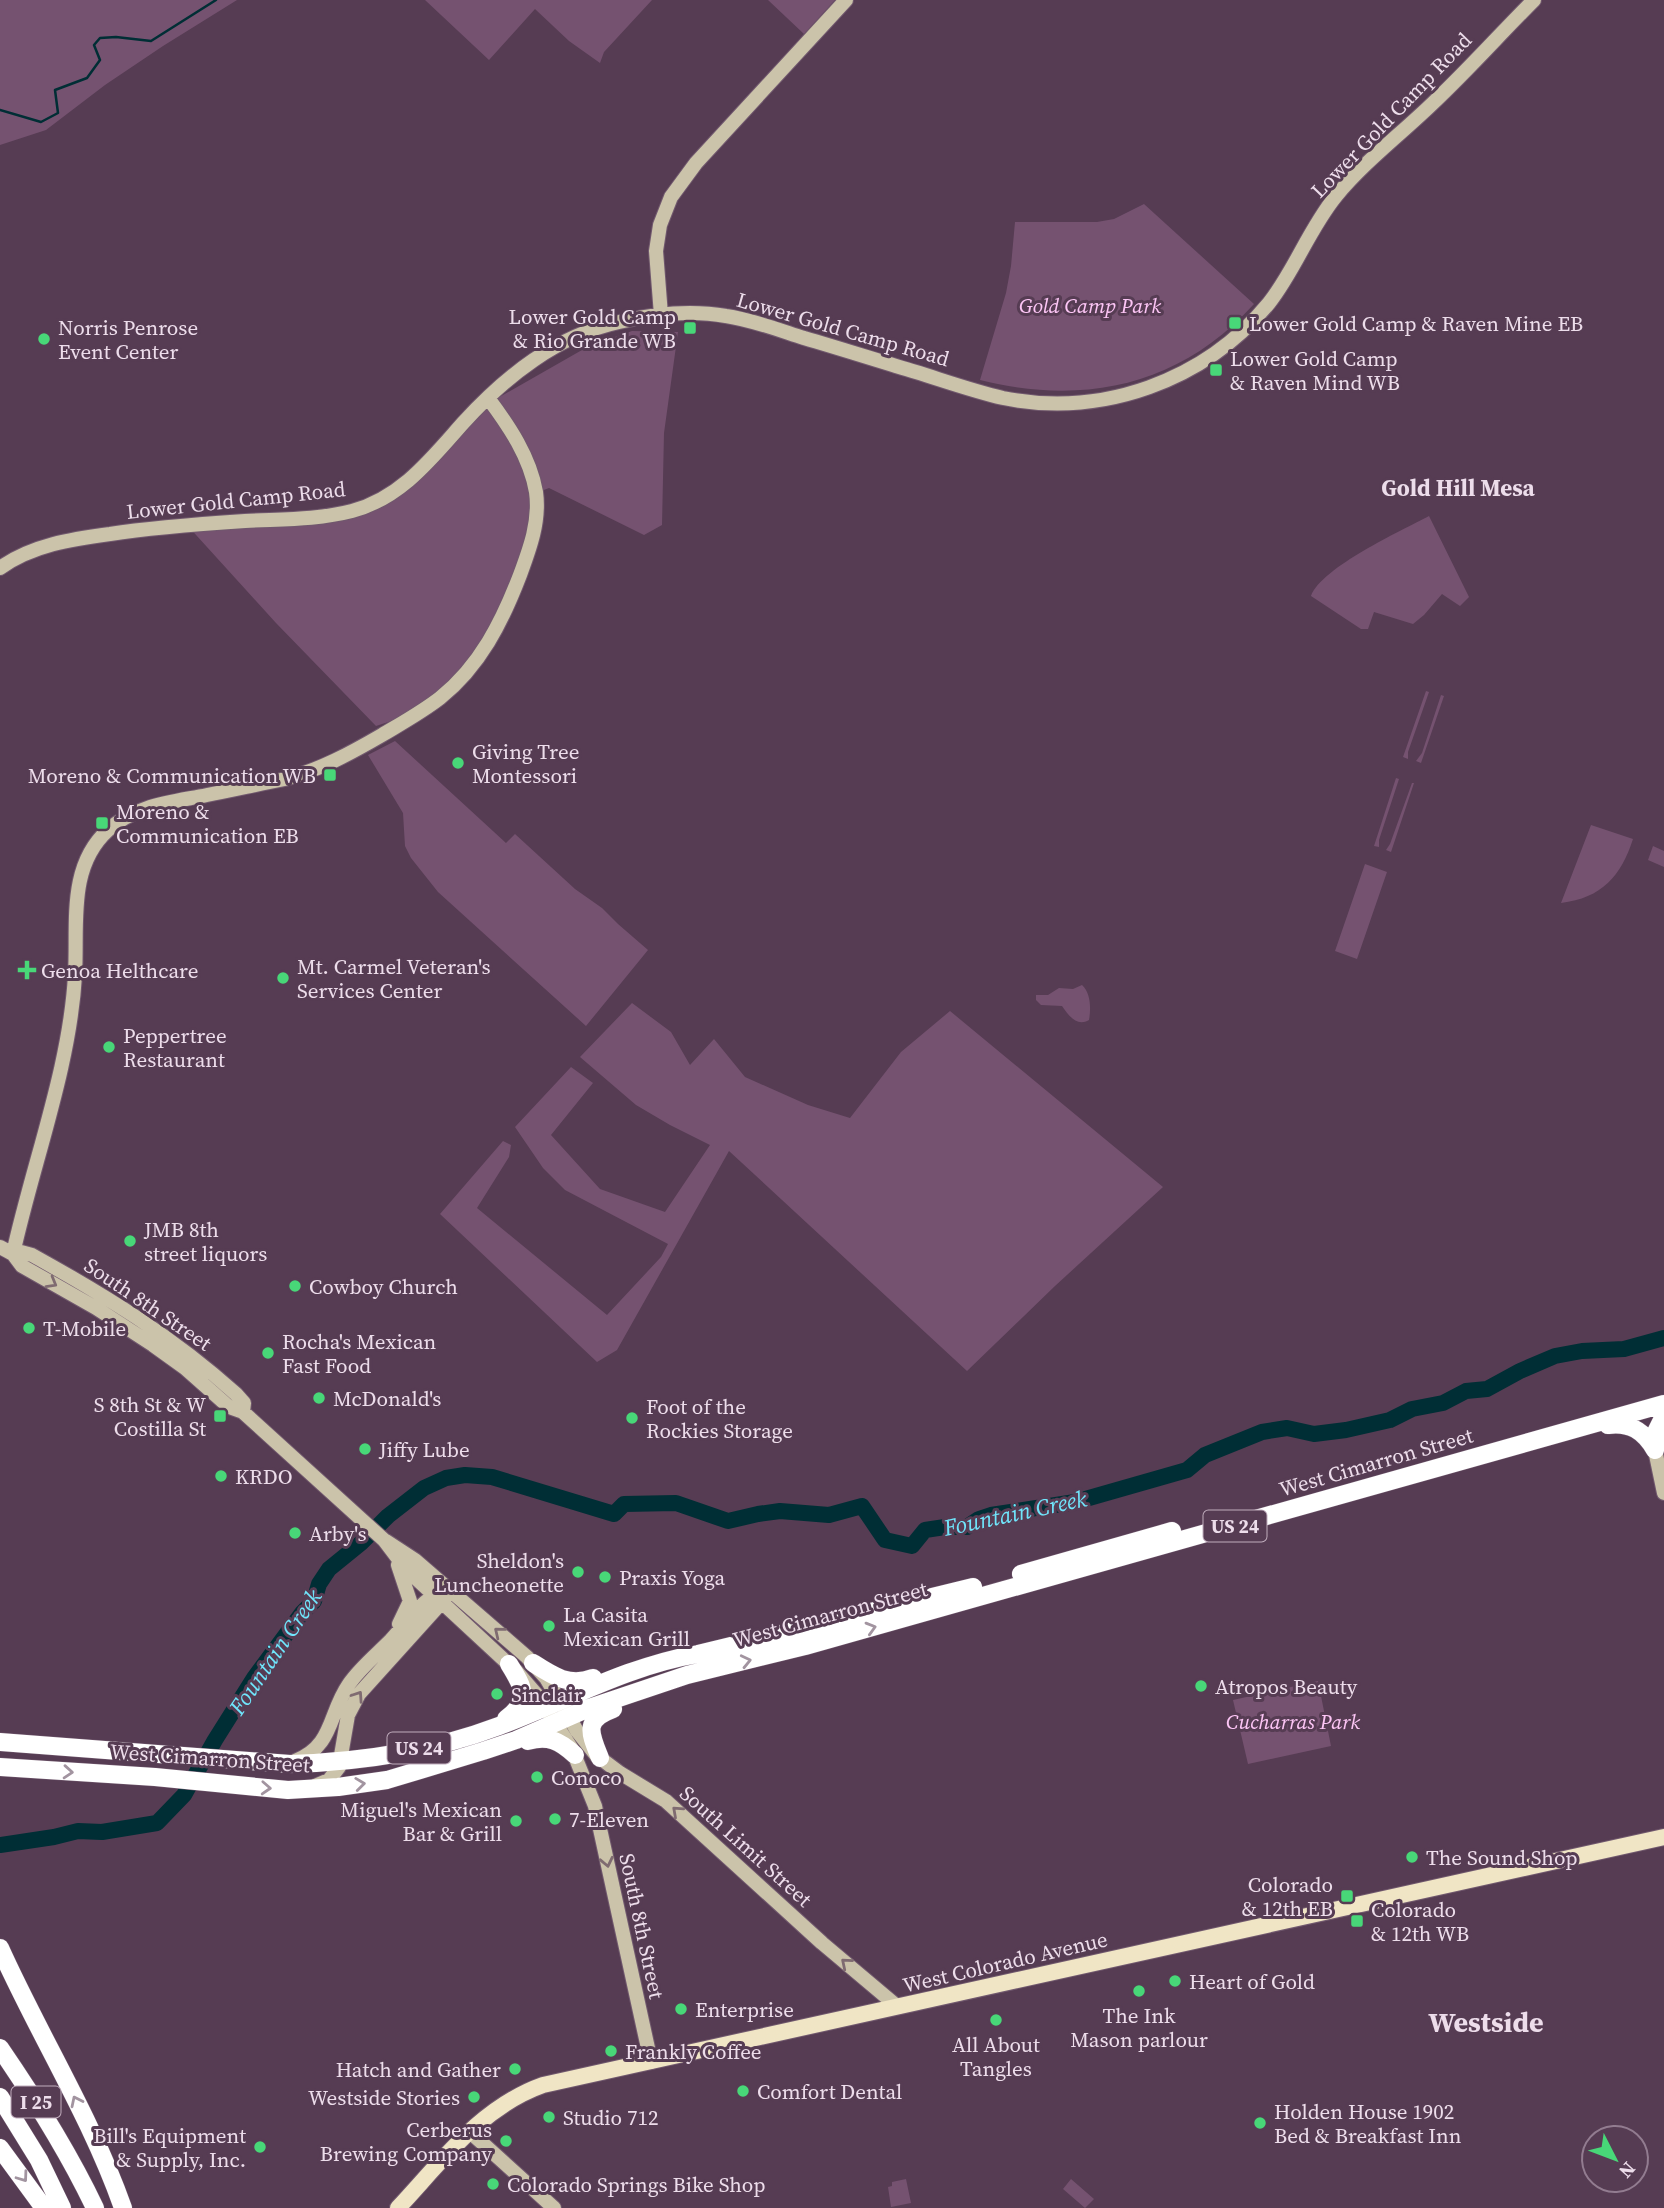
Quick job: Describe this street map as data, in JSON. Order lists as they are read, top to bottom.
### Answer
{
  "streets": {
    "highway": ["West Cimarron Street", "US 24", "I 25"],
    "main road": ["West Colorado Avenue"],
    "street": ["Lower Gold Camp Road", "South 8th Street", "South Limit Street"]
  },
  "crossings": [
    ["South 8th Street", "West Cimarron Street"],
    ["South 8th Street", "South Limit Street"],
    ["South 8th Street", "West Colorado Avenue"],
    ["West Cimarron Street", "South Limit Street"],
    ["South Limit Street", "West Colorado Avenue"]
  ],
  "one_way": ["South Limit Street"],
  "districts": ["Gold Hill Mesa", "Westside"],
  "water": ["Fountain Creek"],
  "parks": ["Gold Camp Park", "Cucharras Park"],
  "places": {
    "transit": [
      "Lower Gold Camp & Raven Mine EB",
      "Lower Gold Camp & Rio Grande WB",
      "Lower Gold Camp & Raven Mind WB",
      "Moreno & Communication WB",
      "Moreno & Communication EB",
      "S 8th St & W Costilla St",
      "Colorado & 12th EB",
      "Colorado & 12th WB"
    ],
    "other": [
      "Norris Penrose Event Center",
      "Giving Tree Montessori",
      "Mt. Carmel Veteran's Services Center",
      "Peppertree Restaurant",
      "JMB 8th street liquors",
      "Cowboy Church",
      "T-Mobile",
      "Rocha's Mexican Fast Food",
      "McDonald's",
      "Foot of the Rockies Storage",
      "Jiffy Lube",
      "KRDO",
      "Arby's",
      "Sheldon's Luncheonette",
      "Praxis Yoga",
      "La Casita Mexican Grill",
      "Atropos Beauty",
      "Sinclair",
      "Conoco",
      "7-Eleven",
      "Miguel's Mexican Bar & Grill",
      "The Sound Shop",
      "Heart of Gold",
      "The Ink Mason parlour",
      "Enterprise",
      "All About Tangles",
      "Frankly Coffee",
      "Hatch and Gather",
      "Comfort Dental",
      "Westside Stories",
      "Studio 712",
      "Holden House 1902 Bed & Breakfast Inn",
      "Cerberus Brewing Company",
      "Bill's Equipment & Supply, Inc.",
      "Colorado Springs Bike Shop"
    ],
    "health": ["Genoa Helthcare"]
  },
  "north": "bottom right"
}
